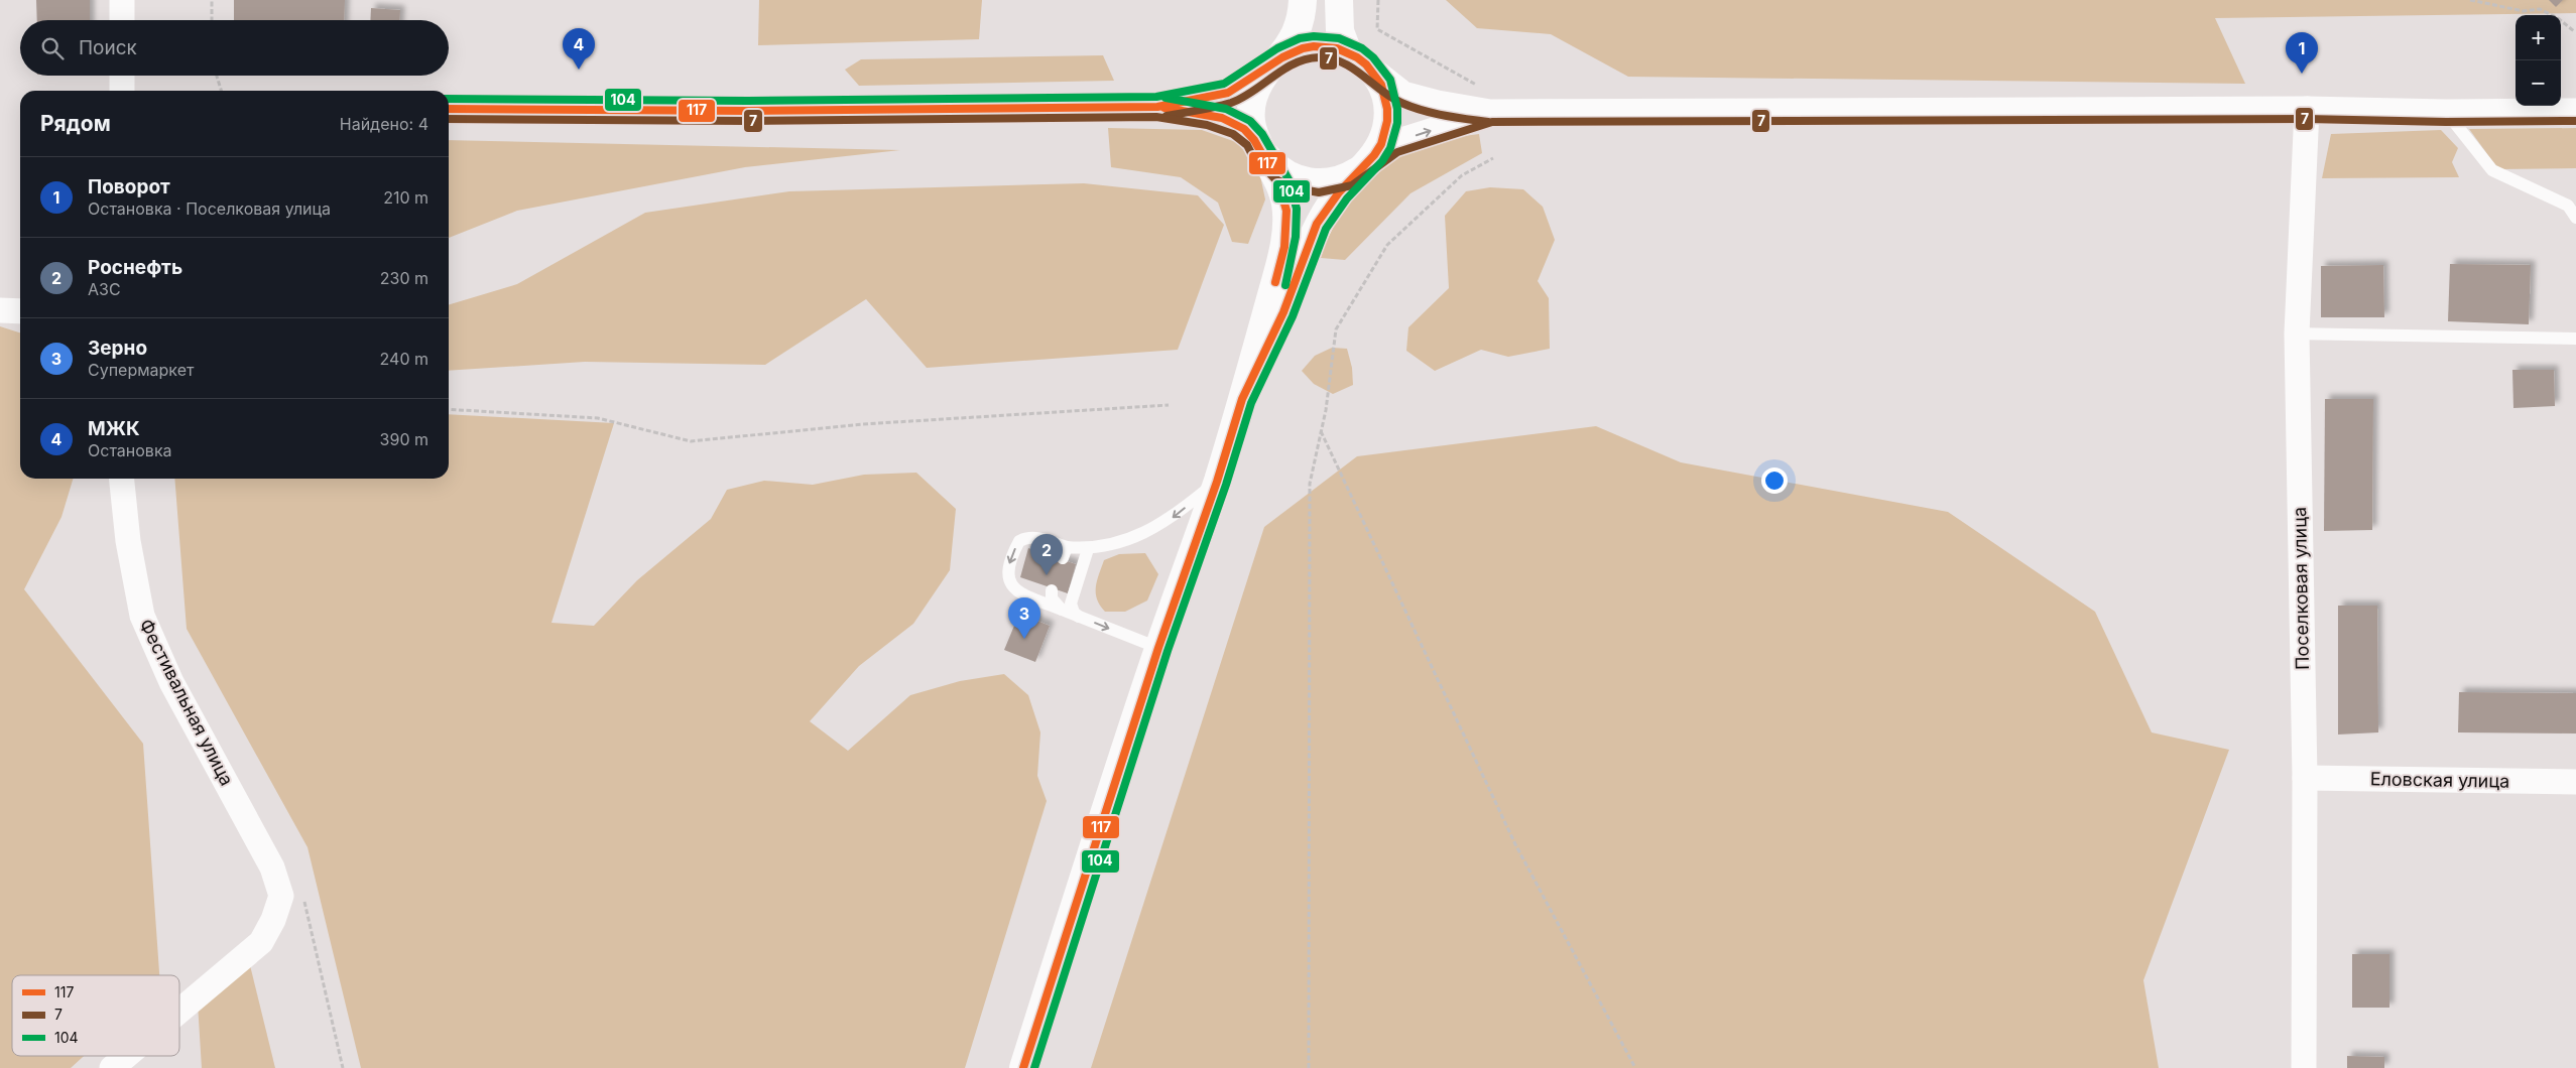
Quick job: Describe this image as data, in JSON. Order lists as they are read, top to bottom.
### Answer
{
  "streets": {
    "street": ["Поселковая улица", "Фестивальная улица", "Еловская улица"]
  },
  "crossings": [
    ["Поселковая улица", "Еловская улица"]
  ],
  "lines": ["transit line 104", "transit line 117", "transit line 7"],
  "legend": ["117", "7", "104"],
  "page": {
    "map_buttons": ["+", "−"],
    "search": "Поиск",
    "pins": [
      "4",
      "1",
      "2",
      "3"
    ],
    "heading": ["Рядом", "Найдено: 4"],
    "list": [
      {
        "mark": "1",
        "name": "Поворот",
        "note": "Остановка · Поселковая улица",
        "value": "210 m"
      },
      {
        "mark": "2",
        "name": "Роснефть",
        "note": "АЗС",
        "value": "230 m"
      },
      {
        "mark": "3",
        "name": "Зерно",
        "note": "Супермаркет",
        "value": "240 m"
      },
      {
        "mark": "4",
        "name": "МЖК",
        "note": "Остановка",
        "value": "390 m"
      }
    ]
  }
}
